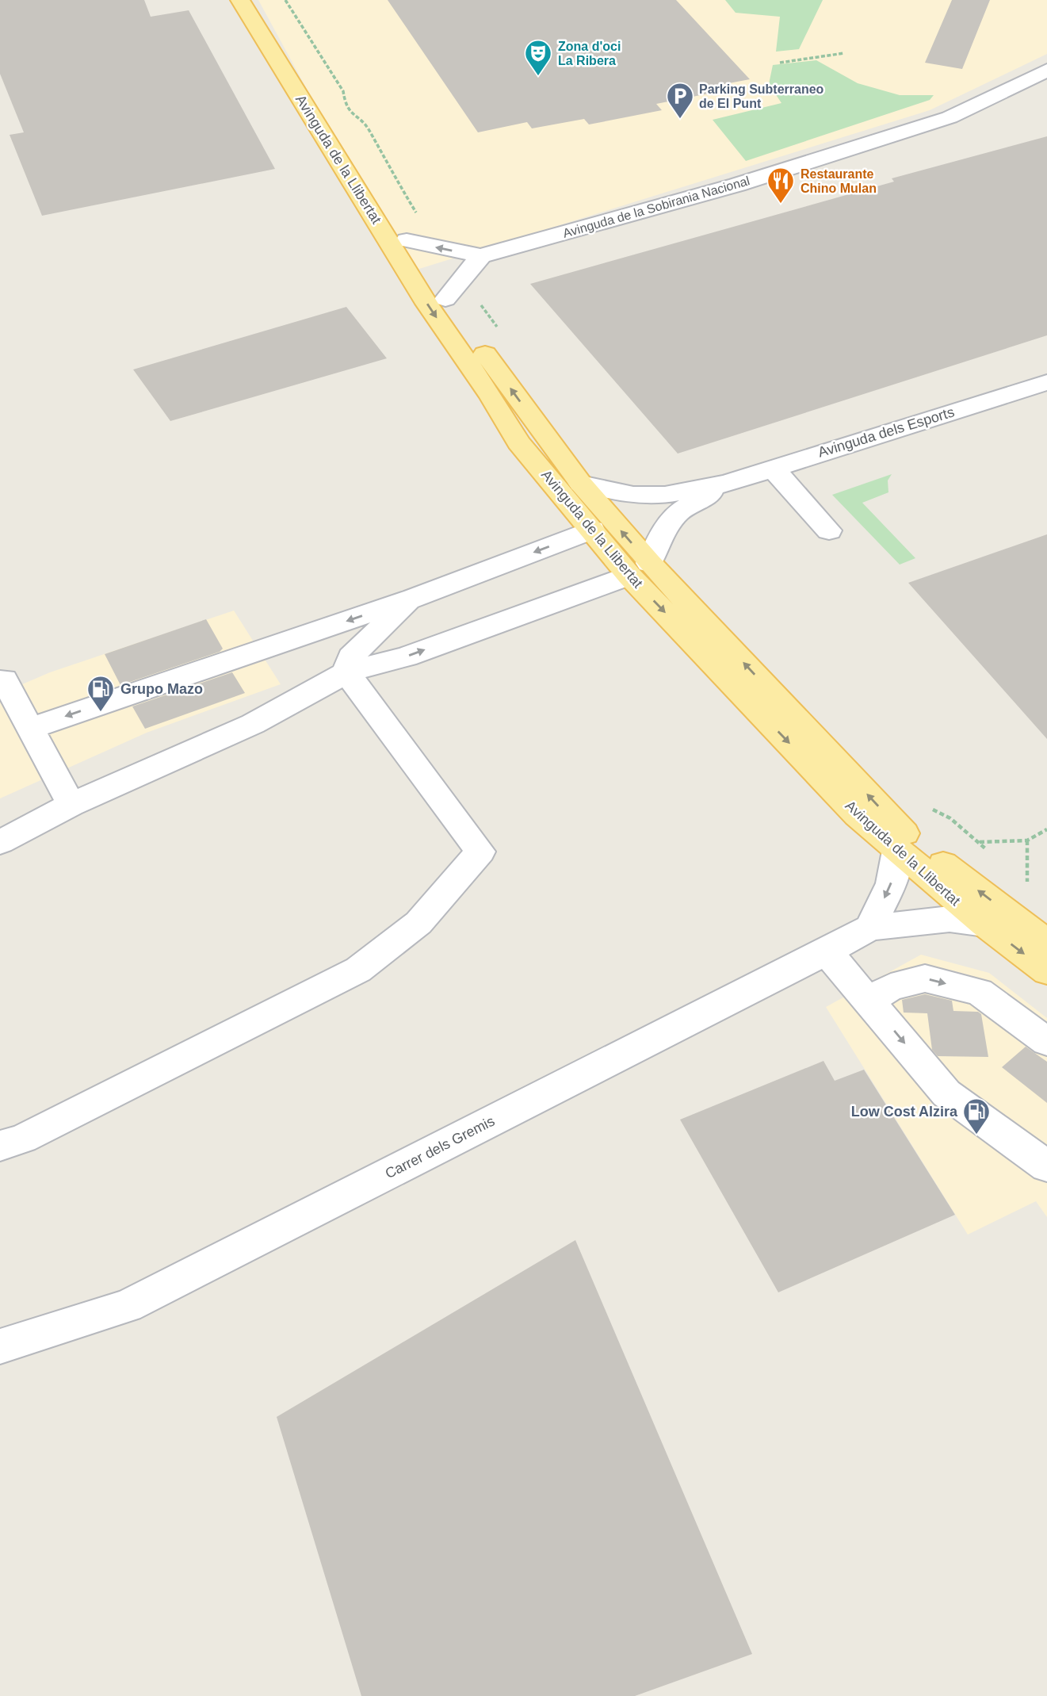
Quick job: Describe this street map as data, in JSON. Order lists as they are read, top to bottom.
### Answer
{
  "streets": {
    "main road": ["Avinguda de la Llibertat"],
    "street": ["Avinguda de la Sobirania Nacional", "Avinguda dels Esports", "Carrer dels Gremis"]
  },
  "crossings": [
    ["Avinguda de la Llibertat", "Avinguda de la Sobirania Nacional"],
    ["Avinguda de la Llibertat", "Avinguda dels Esports"],
    ["Avinguda de la Llibertat", "Carrer dels Gremis"]
  ],
  "places": {
    "theatre": ["Zona d'oci La Ribera"],
    "parking": ["Parking Subterraneo de El Punt"],
    "restaurant": ["Restaurante Chino Mulan"],
    "fuel station": ["Grupo Mazo", "Low Cost Alzira"]
  }
}
